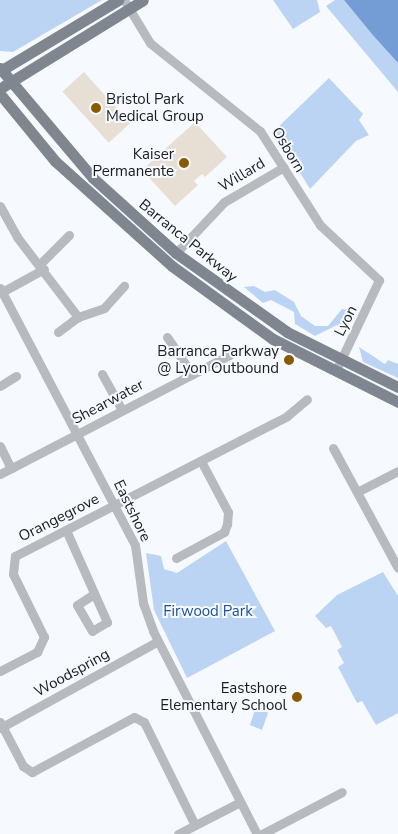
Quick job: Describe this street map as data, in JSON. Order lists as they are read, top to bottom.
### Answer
{
  "streets": {
    "main road": ["Barranca Parkway"],
    "street": [
      "Osborn",
      "Willard",
      "Lyon",
      "Shearwater",
      "Eastshore",
      "Orangegrove",
      "Woodspring"
    ]
  },
  "crossings": [
    ["Osborn", "Willard"],
    ["Osborn", "Lyon"],
    ["Willard", "Barranca Parkway"],
    ["Barranca Parkway", "Lyon"],
    ["Shearwater", "Eastshore"],
    ["Eastshore", "Orangegrove"],
    ["Eastshore", "Woodspring"]
  ],
  "parks": ["Firwood Park"],
  "places": [
    "Bristol Park Medical Group",
    "Kaiser Permanente",
    "Barranca Parkway @ Lyon Outbound",
    "Eastshore Elementary School"
  ]
}
